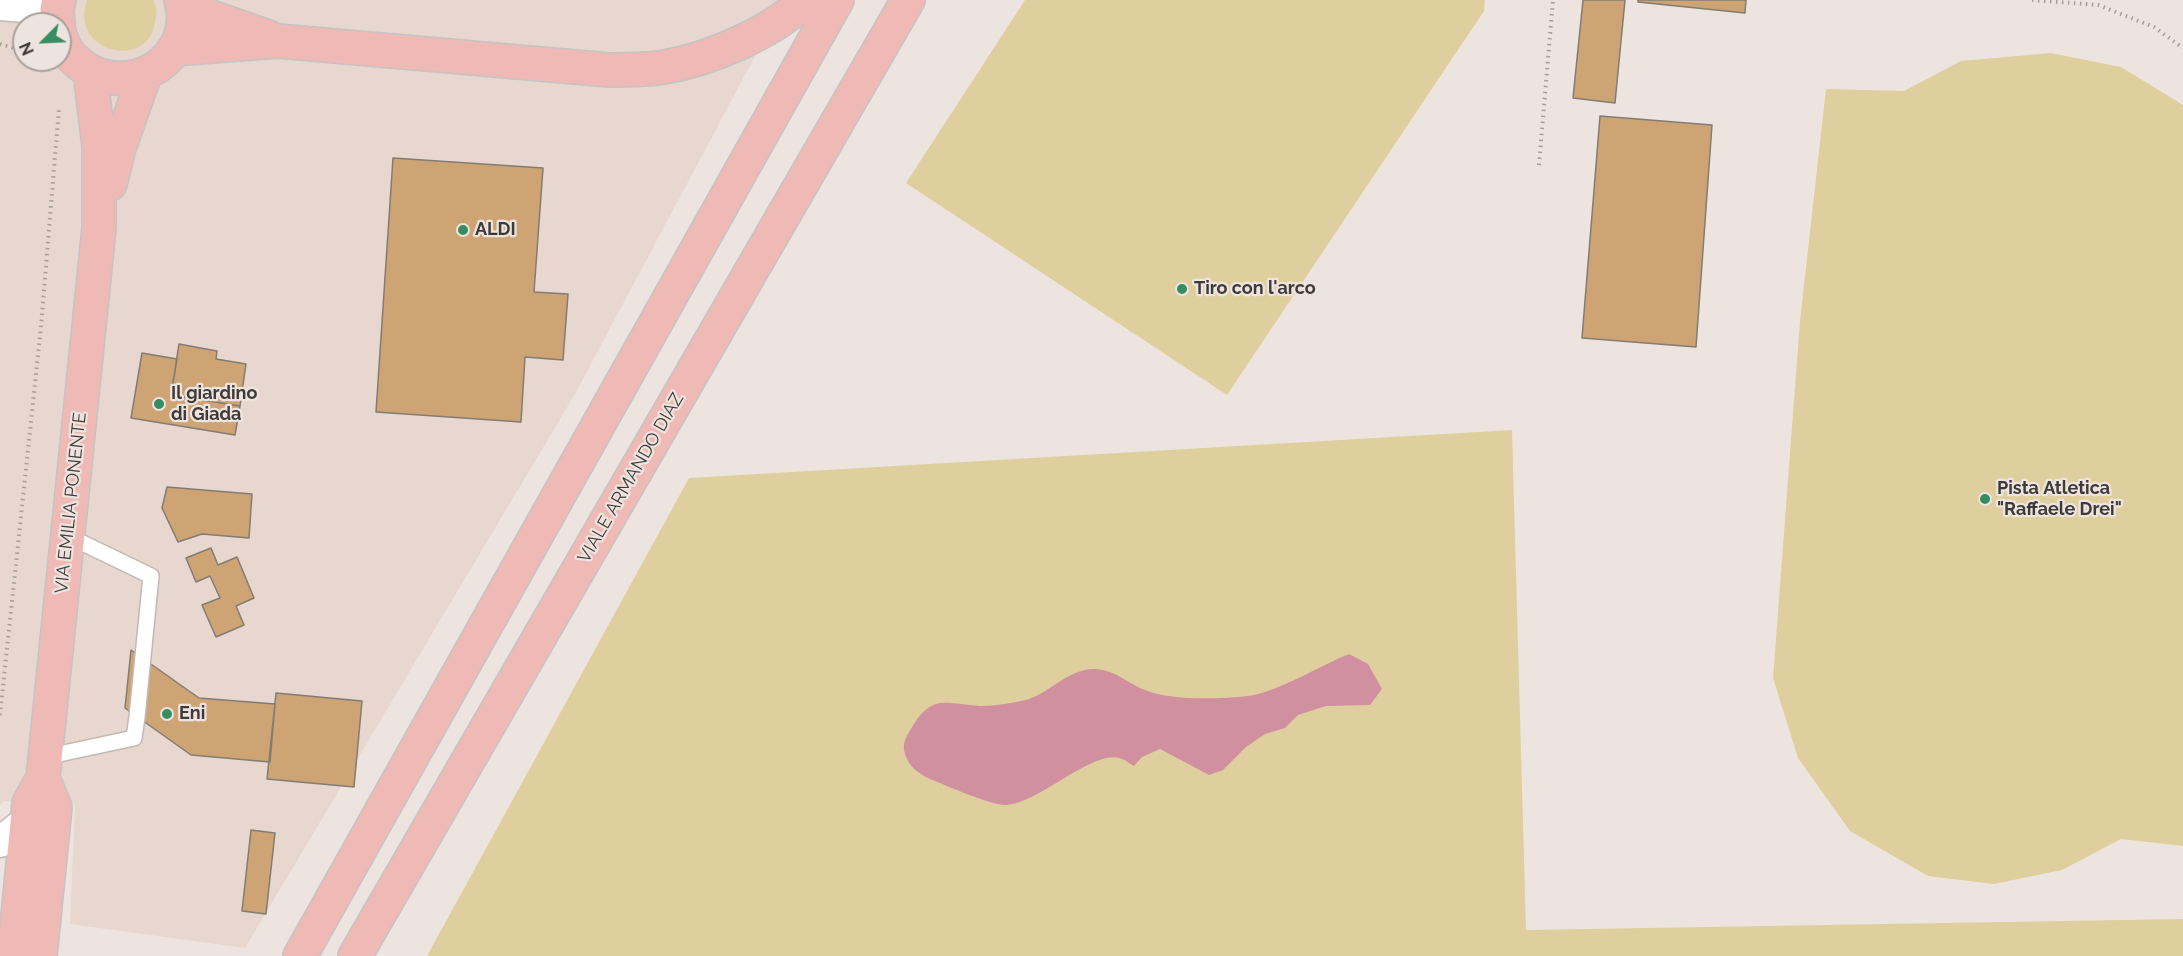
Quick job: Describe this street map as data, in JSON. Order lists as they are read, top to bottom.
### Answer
{
  "streets": {
    "main road": ["VIALE ARMANDO DIAZ", "VIA EMILIA PONENTE"]
  },
  "places": [
    "ALDI",
    "Tiro con l'arco",
    "Il giardino di Giada",
    "Pista Atletica \"Raffaele Drei\"",
    "Eni"
  ],
  "north": "bottom left"
}
